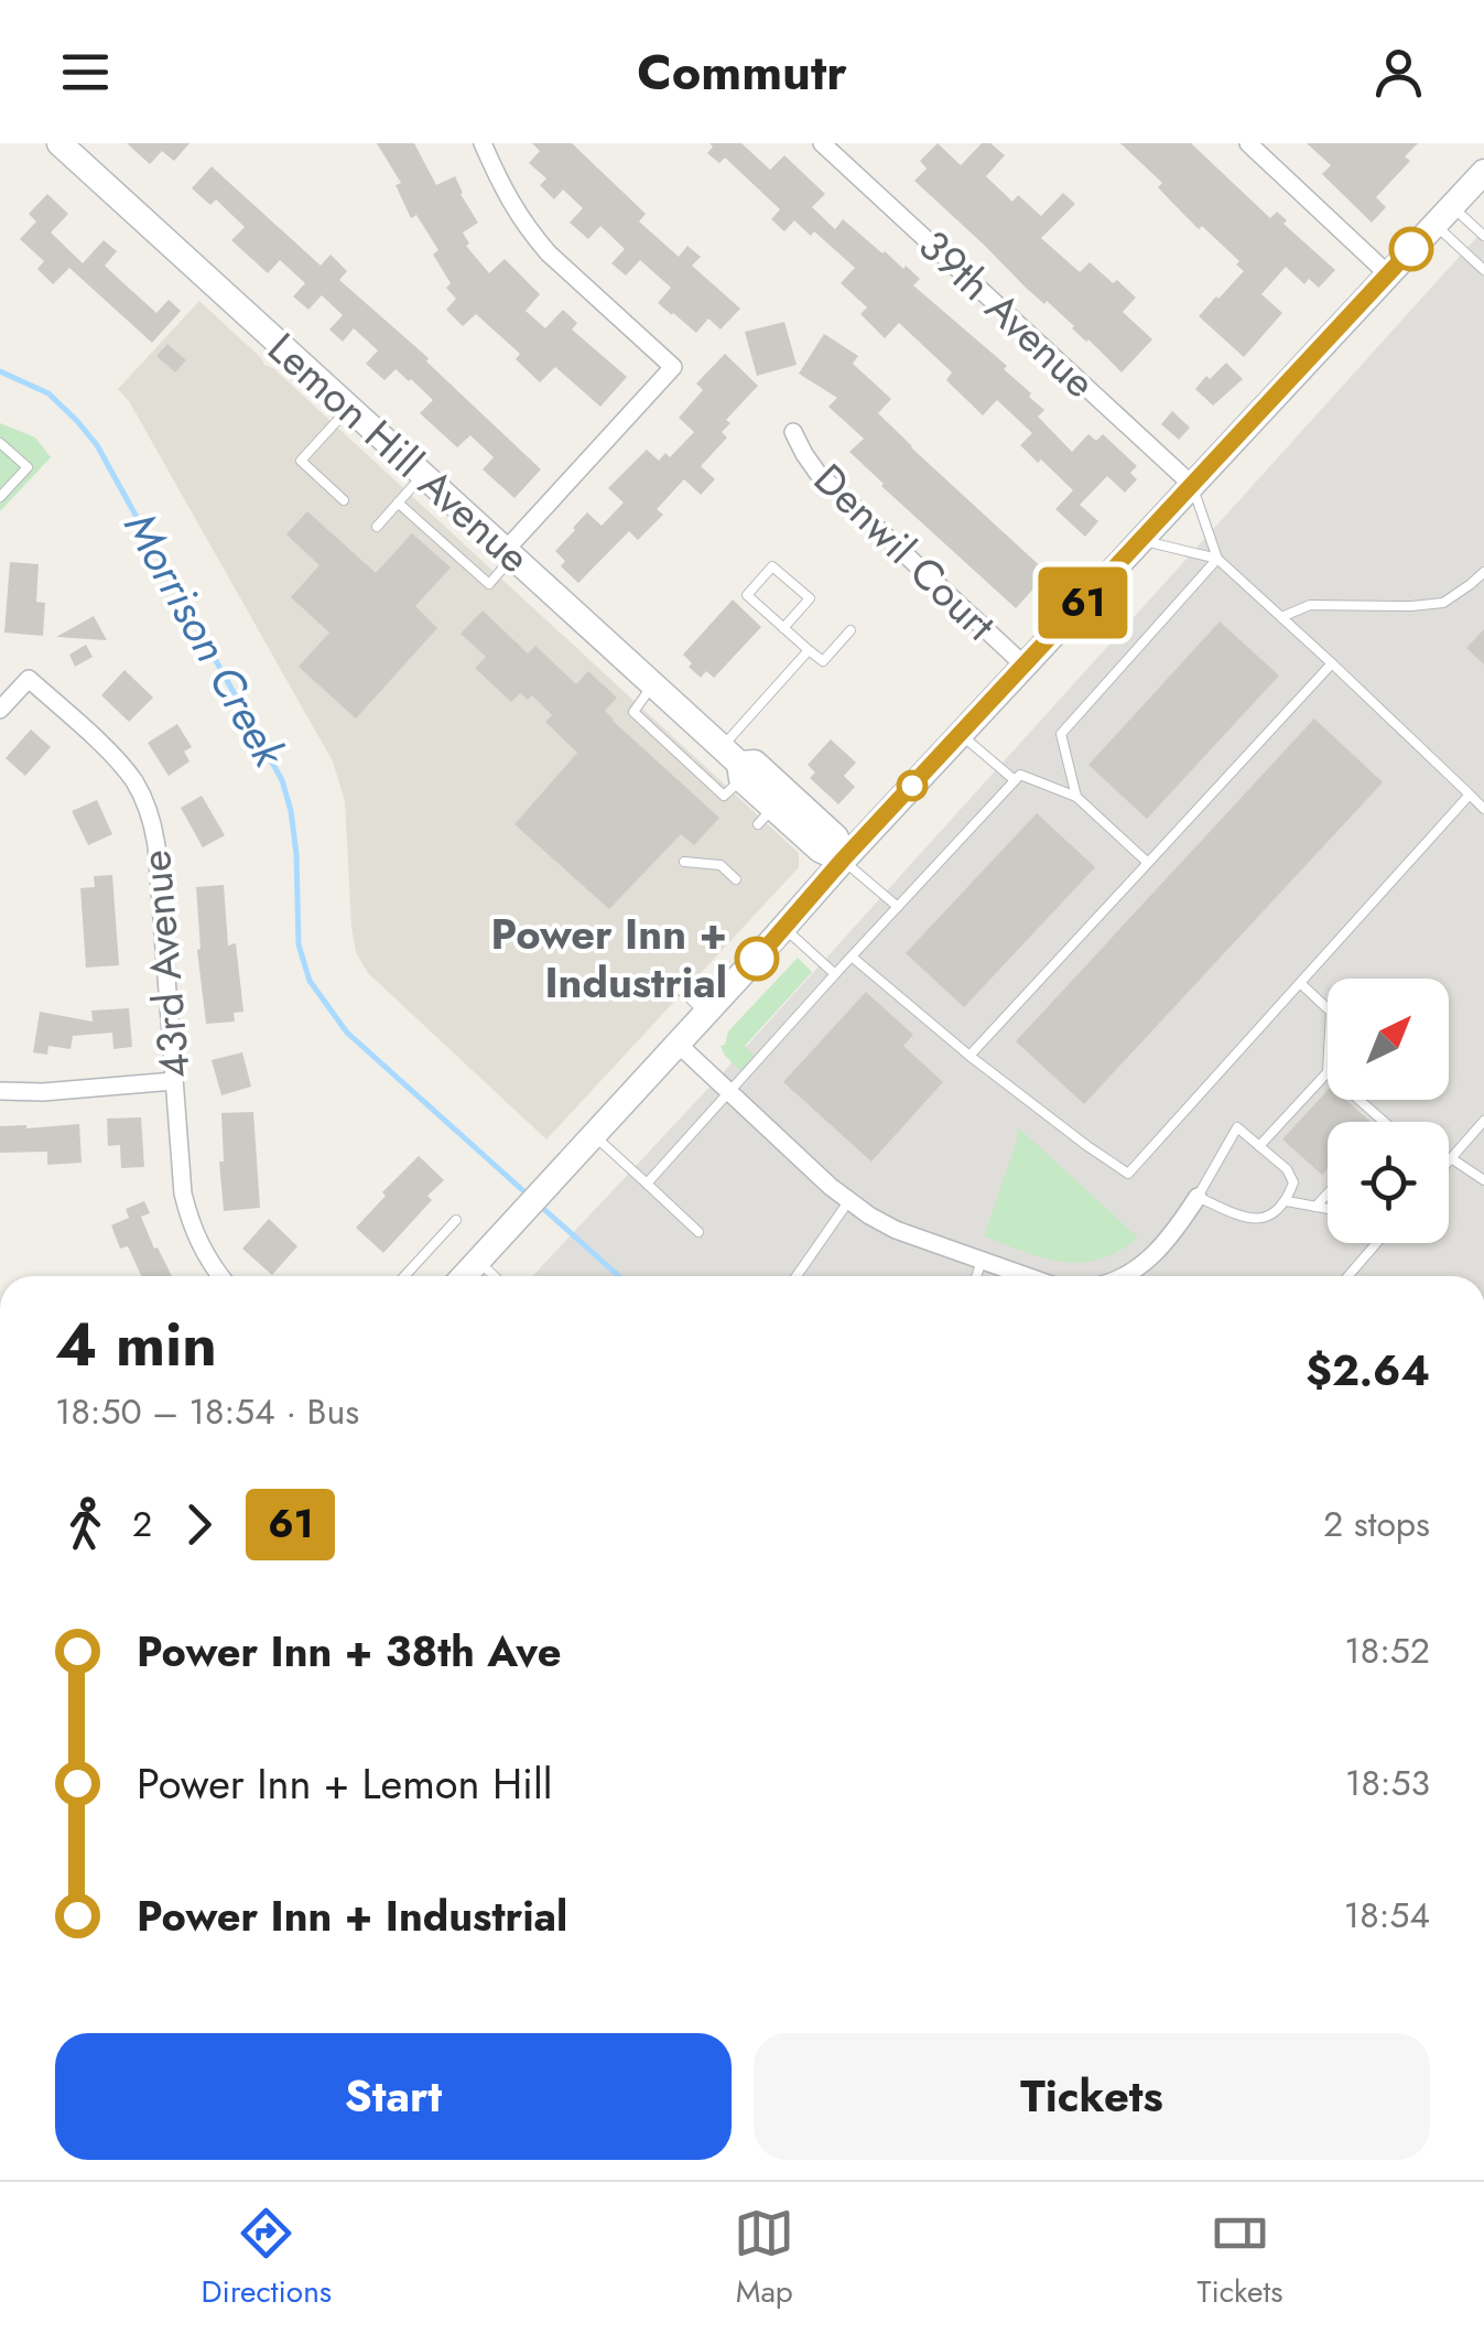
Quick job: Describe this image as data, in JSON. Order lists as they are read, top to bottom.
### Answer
{
  "streets": {
    "main road": ["Lemon Hill Avenue"],
    "street": ["39th Avenue", "Denwil Court", "43rd Avenue"]
  },
  "water": ["Morrison Creek"],
  "places": ["Power Inn + Industrial"],
  "lines": ["bus line 61"],
  "north": "top right",
  "page": {
    "header": "Commutr",
    "on_map": "61",
    "heading": ["4 min", "18:50 – 18:54 · Bus", "$2.64"],
    "legs": ["2", "61", "2 stops"],
    "list": [
      {
        "name": "Power Inn + 38th Ave",
        "value": "18:52"
      },
      {
        "name": "Power Inn + Lemon Hill",
        "value": "18:53"
      },
      {
        "name": "Power Inn + Industrial",
        "value": "18:54"
      }
    ],
    "buttons": ["Start", "Tickets"],
    "tabs": ["Directions", "Map", "Tickets"]
  }
}
